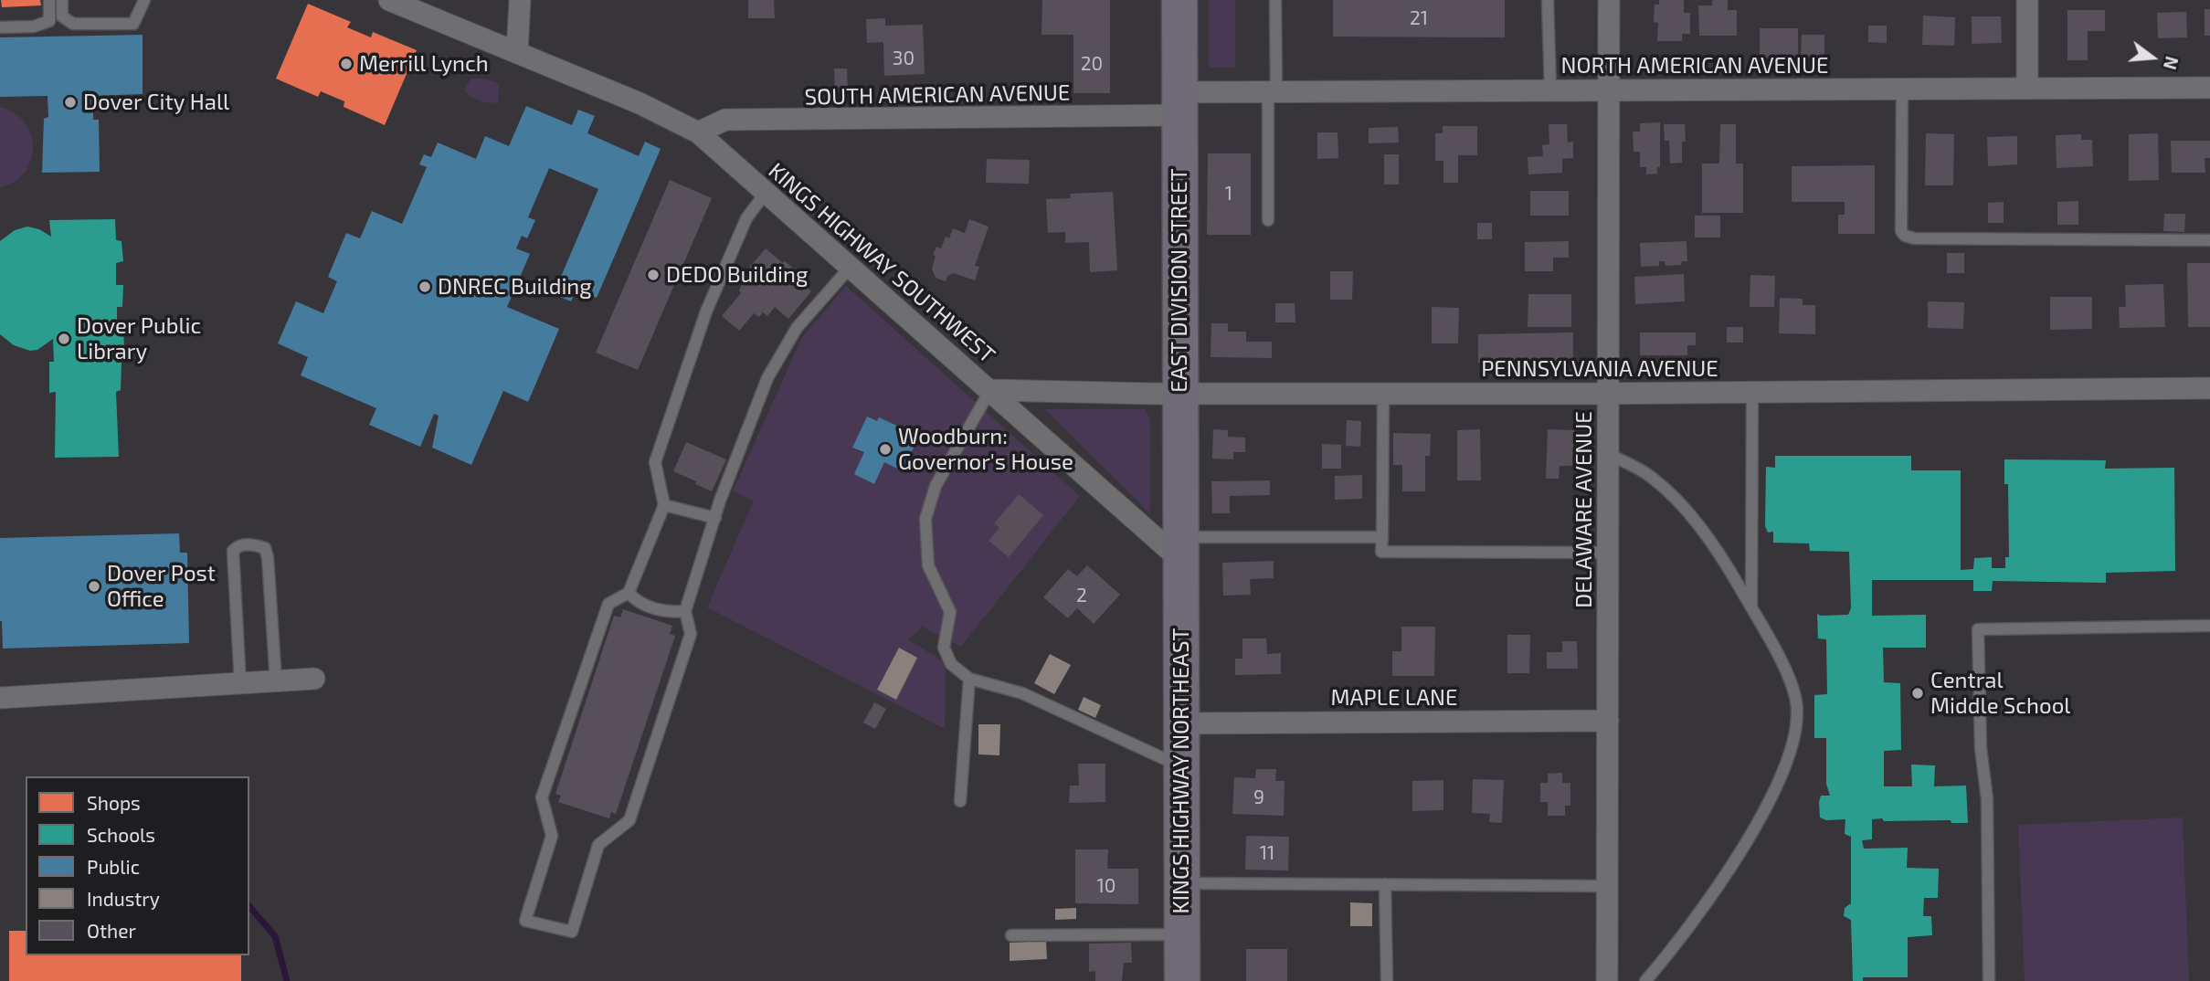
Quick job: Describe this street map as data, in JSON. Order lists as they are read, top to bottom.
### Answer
{
  "streets": {
    "highway": ["EAST DIVISION STREET", "KINGS HIGHWAY NORTHEAST"],
    "street": [
      "NORTH AMERICAN AVENUE",
      "SOUTH AMERICAN AVENUE",
      "KINGS HIGHWAY SOUTHWEST",
      "PENNSYLVANIA AVENUE",
      "DELAWARE AVENUE",
      "MAPLE LANE"
    ]
  },
  "crossings": [
    ["NORTH AMERICAN AVENUE", "SOUTH AMERICAN AVENUE"],
    ["NORTH AMERICAN AVENUE", "EAST DIVISION STREET"],
    ["NORTH AMERICAN AVENUE", "DELAWARE AVENUE"],
    ["SOUTH AMERICAN AVENUE", "KINGS HIGHWAY SOUTHWEST"],
    ["SOUTH AMERICAN AVENUE", "EAST DIVISION STREET"],
    ["KINGS HIGHWAY SOUTHWEST", "EAST DIVISION STREET"],
    ["KINGS HIGHWAY SOUTHWEST", "PENNSYLVANIA AVENUE"],
    ["KINGS HIGHWAY SOUTHWEST", "KINGS HIGHWAY NORTHEAST"],
    ["EAST DIVISION STREET", "PENNSYLVANIA AVENUE"],
    ["EAST DIVISION STREET", "KINGS HIGHWAY NORTHEAST"],
    ["PENNSYLVANIA AVENUE", "DELAWARE AVENUE"],
    ["DELAWARE AVENUE", "MAPLE LANE"],
    ["MAPLE LANE", "KINGS HIGHWAY NORTHEAST"]
  ],
  "places": [
    "Merrill Lynch",
    "Dover City Hall",
    "DEDO Building",
    "DNREC Building",
    "Dover Public Library",
    "Woodburn: Governor's House",
    "Dover Post Office",
    "Central Middle School"
  ],
  "house_numbers": [
    "21",
    "30",
    "20",
    "1",
    "2",
    "9",
    "11",
    "10"
  ],
  "legend": [
    "Shops",
    "Schools",
    "Public",
    "Industry",
    "Other"
  ],
  "north": "right"
}
